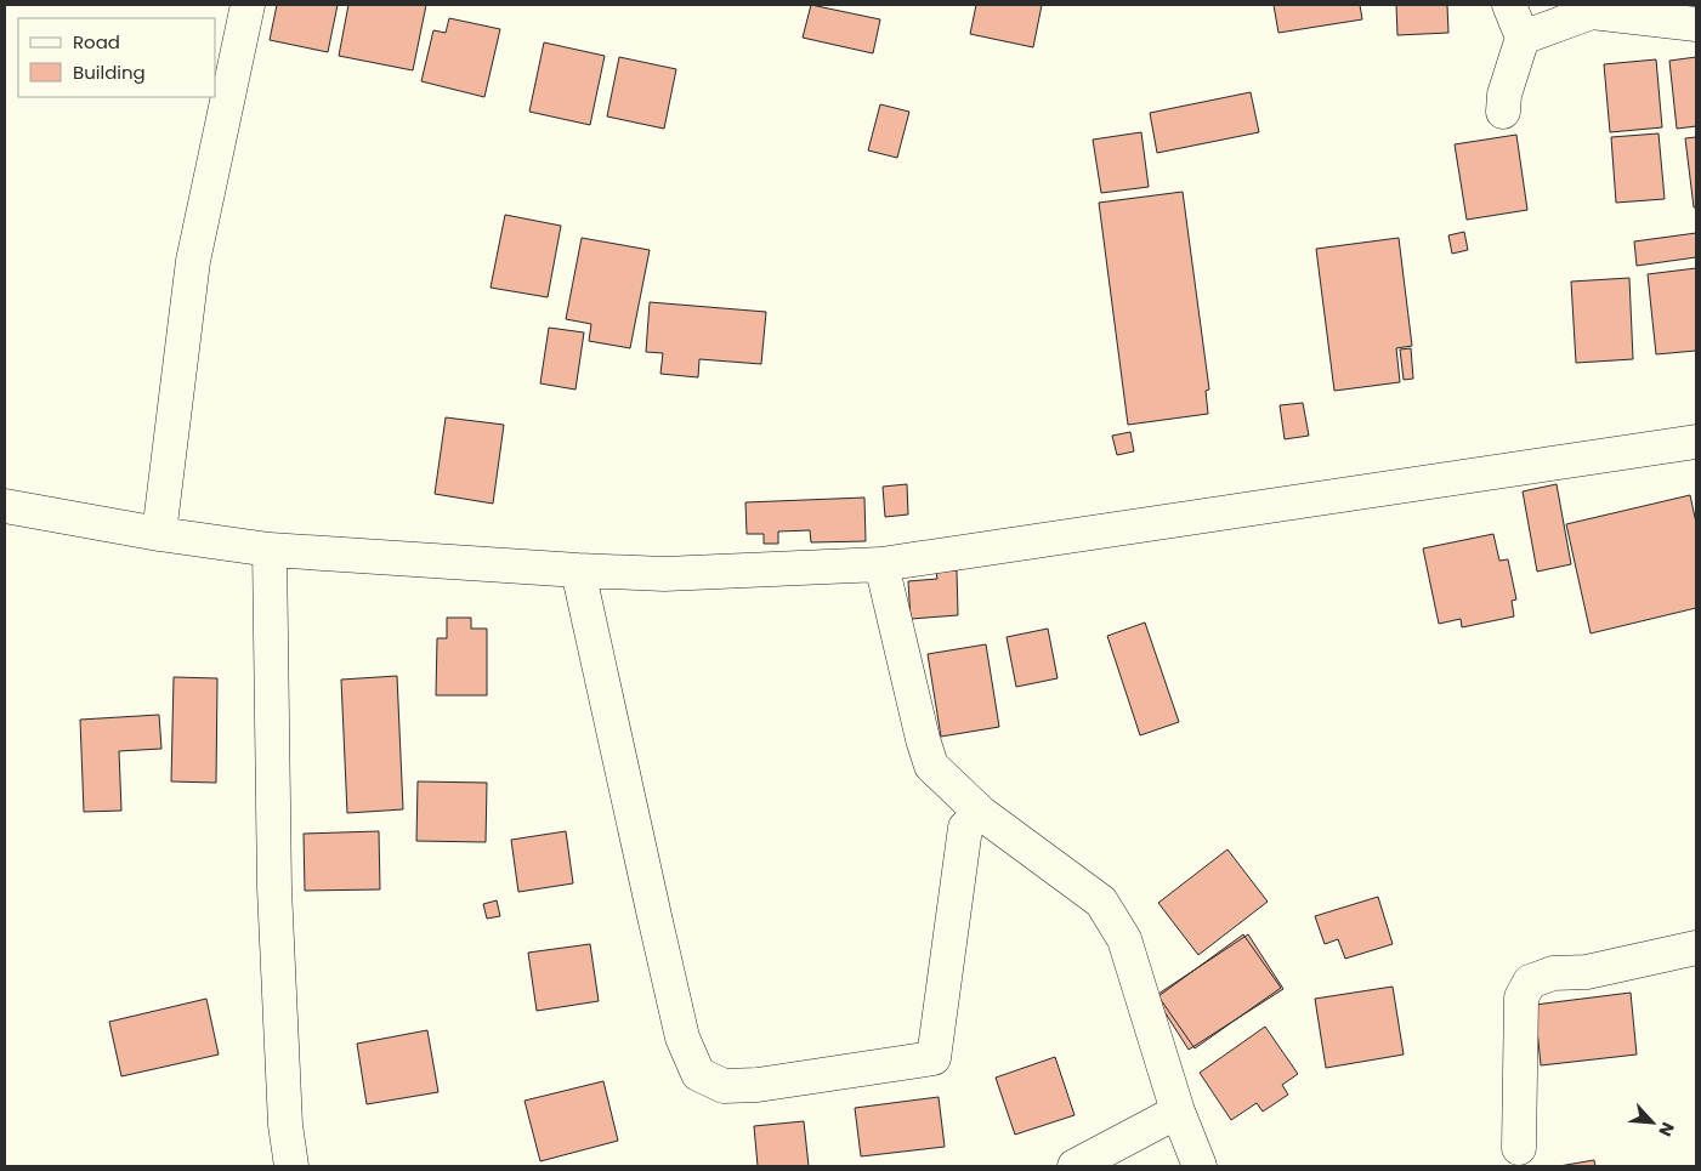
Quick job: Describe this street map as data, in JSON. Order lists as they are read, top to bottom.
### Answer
{
  "legend": ["Road", "Building"],
  "north": "bottom right"
}
